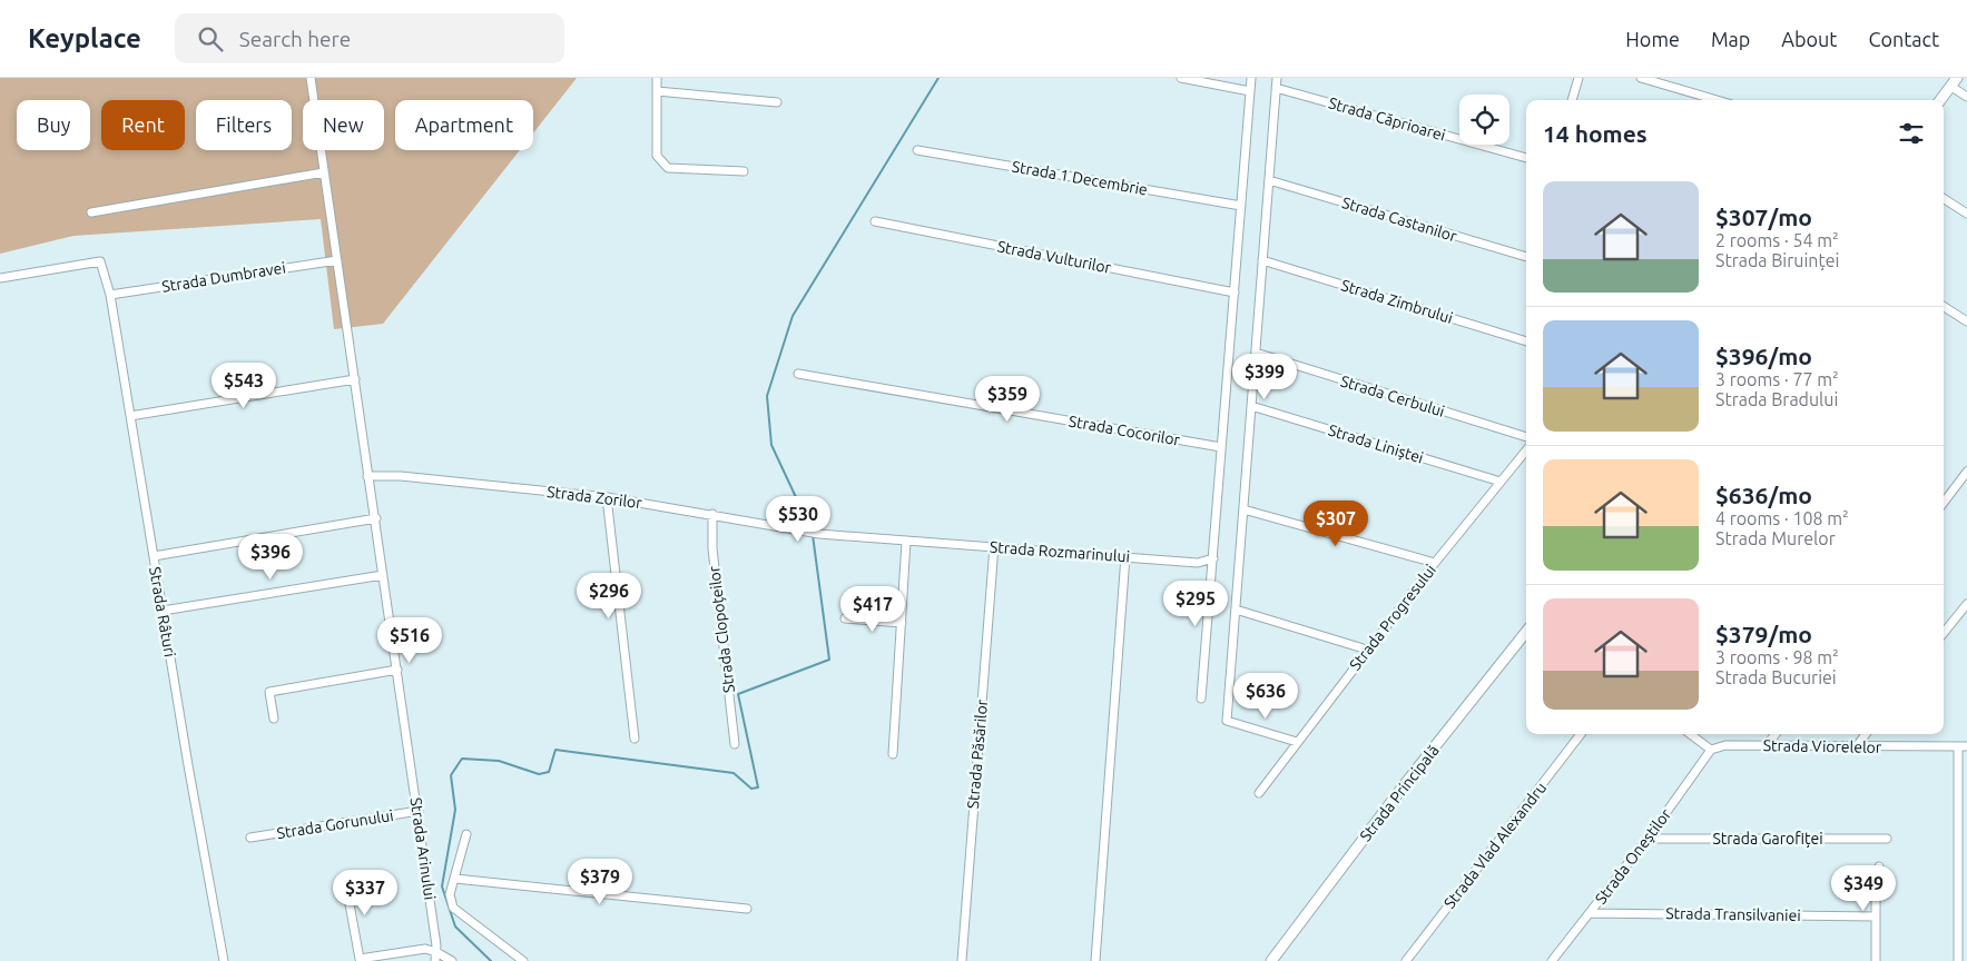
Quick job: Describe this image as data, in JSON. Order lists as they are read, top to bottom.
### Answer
{
  "streets": {
    "main road": ["Strada Principală"],
    "street": [
      "Strada Căprioarei",
      "Strada 1 Decembrie",
      "Strada Castanilor",
      "Strada Vulturilor",
      "Strada Dumbravei",
      "Strada Zimbrului",
      "Strada Cerbului",
      "Strada Cocorilor",
      "Strada Liniștei",
      "Strada Zorilor",
      "Strada Rozmarinului",
      "Strada Râturi",
      "Strada Progresului",
      "Strada Clopoțeilor",
      "Strada Viorelelor",
      "Strada Păsărilor",
      "Strada Gorunului",
      "Strada Garofiței",
      "Strada Vlad Alexandru",
      "Strada Arinului",
      "Strada Oneștilor",
      "Strada Transilvaniei"
    ]
  },
  "crossings": [
    ["Strada Dumbravei", "Strada Râturi"],
    ["Strada Dumbravei", "Strada Arinului"],
    ["Strada Liniștei", "Strada Progresului"],
    ["Strada Zorilor", "Strada Rozmarinului"],
    ["Strada Zorilor", "Strada Clopoțeilor"],
    ["Strada Zorilor", "Strada Arinului"],
    ["Strada Rozmarinului", "Strada Păsărilor"],
    ["Strada Viorelelor", "Strada Oneștilor"],
    ["Strada Gorunului", "Strada Arinului"],
    ["Strada Garofiței", "Strada Oneștilor"],
    ["Strada Oneștilor", "Strada Transilvaniei"]
  ],
  "page": {
    "header": "Keyplace",
    "search": "Search here",
    "nav": [
      "Home",
      "Map",
      "About",
      "Contact"
    ],
    "chip": [
      "Buy",
      "Rent",
      "Filters",
      "New",
      "Apartment"
    ],
    "heading": "14 homes",
    "list": [
      {
        "name": "$307/mo",
        "note": "2 rooms · 54 m² · Strada Biruinței"
      },
      {
        "name": "$396/mo",
        "note": "3 rooms · 77 m² · Strada Bradului"
      },
      {
        "name": "$636/mo",
        "note": "4 rooms · 108 m² · Strada Murelor"
      },
      {
        "name": "$379/mo",
        "note": "3 rooms · 98 m² · Strada Bucuriei"
      }
    ],
    "price": [
      "$399",
      "$543",
      "$359",
      "$530",
      "$307",
      "$396",
      "$296",
      "$295",
      "$417",
      "$516",
      "$636",
      "$379",
      "$349",
      "$337"
    ]
  }
}
